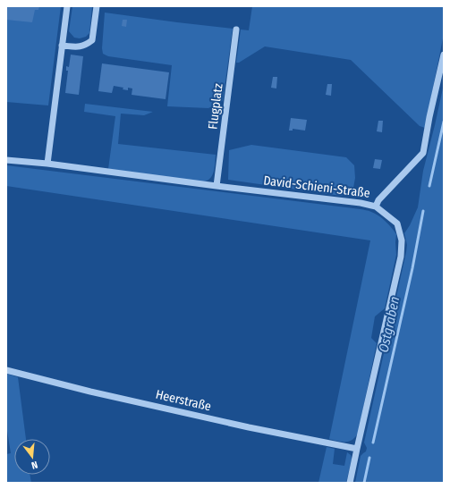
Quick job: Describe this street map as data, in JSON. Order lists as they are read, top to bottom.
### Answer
{
  "streets": {
    "street": ["Flugplatz", "David-Schieni-Straße", "Heerstraße"]
  },
  "crossings": [
    ["Flugplatz", "David-Schieni-Straße"],
    ["David-Schieni-Straße", "Heerstraße"]
  ],
  "water": ["Ostgraben"],
  "north": "bottom"
}
